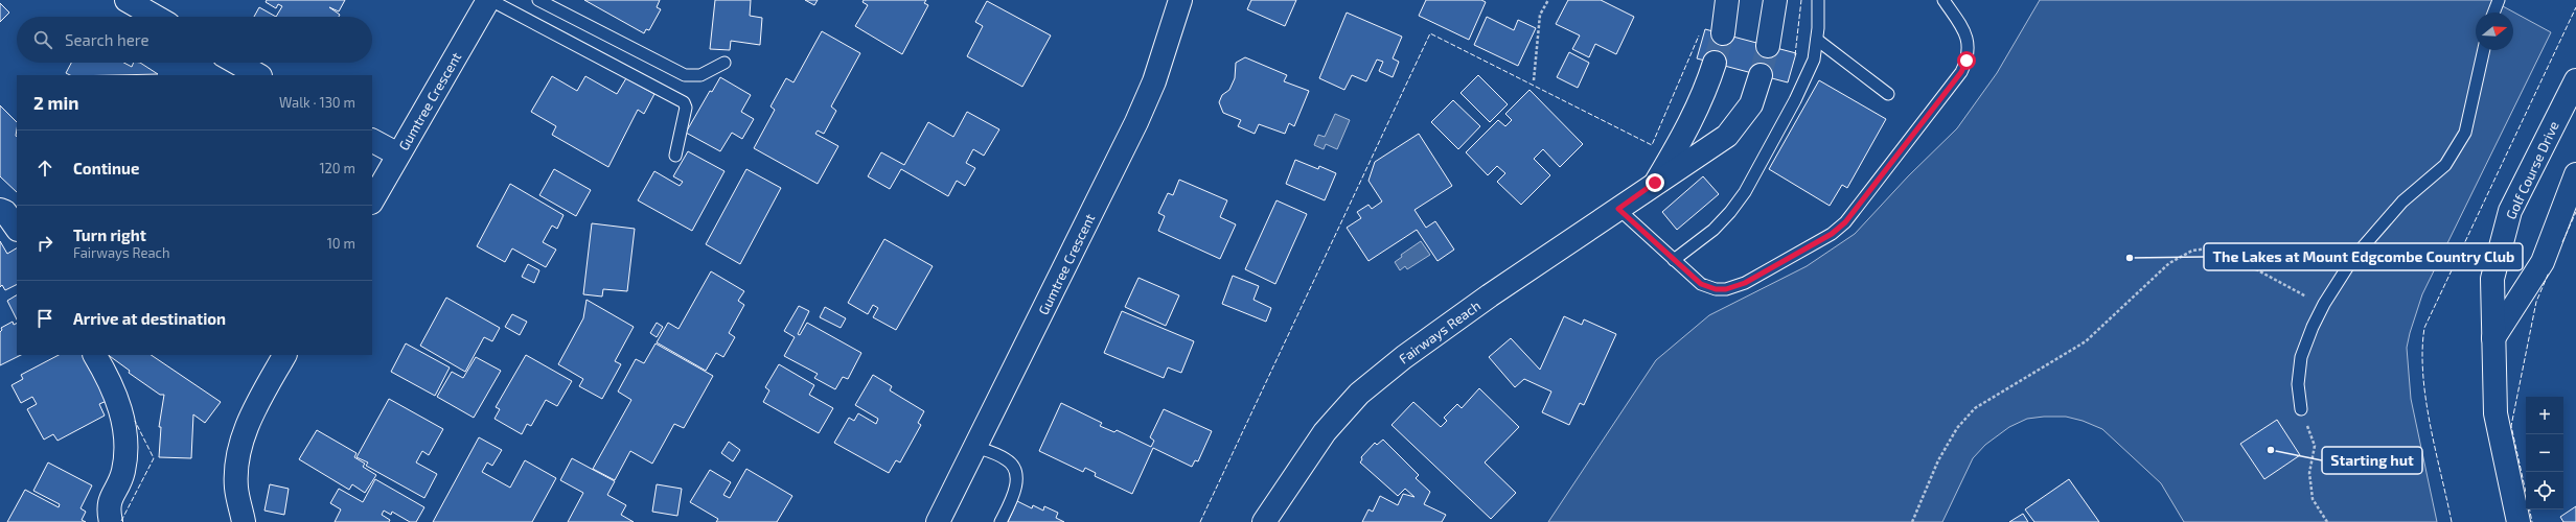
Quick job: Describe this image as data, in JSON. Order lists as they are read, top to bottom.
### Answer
{
  "streets": {
    "street": ["Gumtree Crescent", "Golf Course Drive", "Fairways Reach"]
  },
  "places": ["The Lakes at Mount Edgcombe Country Club", "Starting hut"],
  "north": "right",
  "page": {
    "search": "Search here",
    "heading": ["2 min", "Walk · 130 m"],
    "list": [
      ["Continue", "120 m"],
      ["Turn right", "Fairways Reach", "10 m"],
      "Arrive at destination"
    ],
    "map_buttons": ["+", "−"]
  }
}
